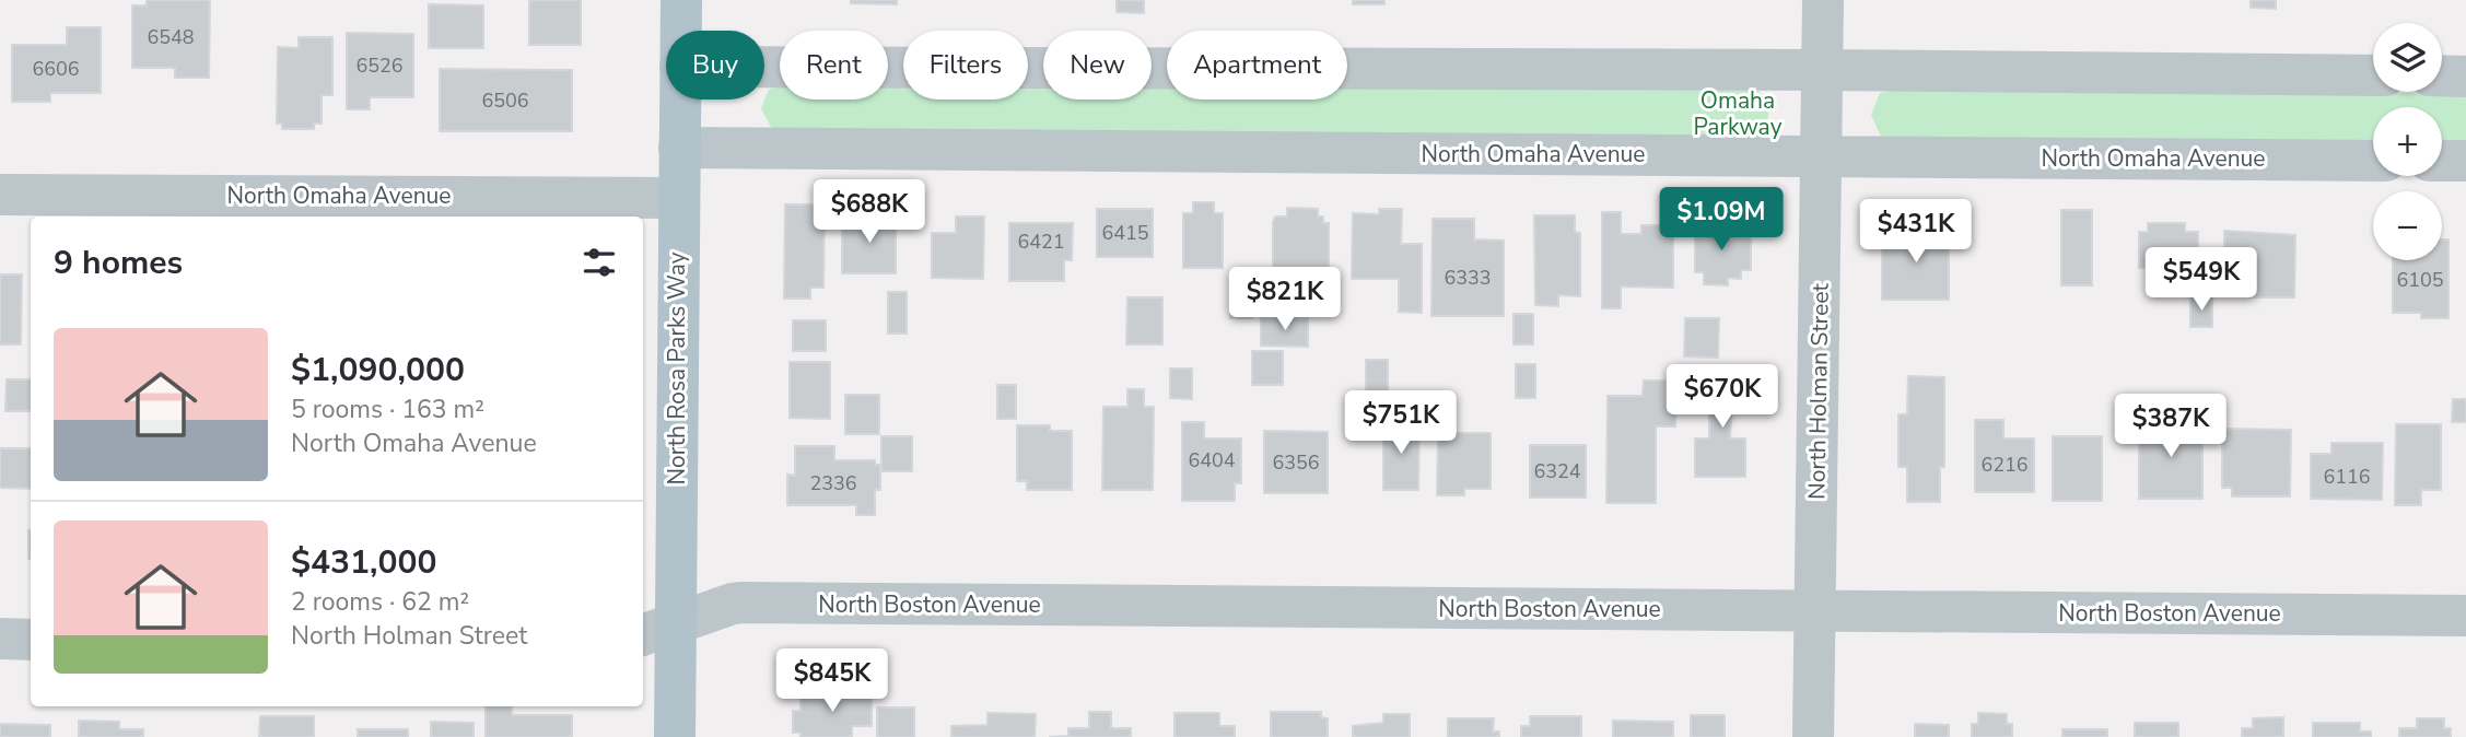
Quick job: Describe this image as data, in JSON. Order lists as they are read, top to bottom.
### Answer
{
  "streets": {
    "main road": ["North Rosa Parks Way"],
    "street": ["North Omaha Avenue", "North Holman Street", "North Boston Avenue"]
  },
  "crossings": [
    ["North Omaha Avenue", "North Rosa Parks Way"],
    ["North Omaha Avenue", "North Holman Street"],
    ["North Rosa Parks Way", "North Boston Avenue"],
    ["North Holman Street", "North Boston Avenue"]
  ],
  "parks": ["Omaha Parkway"],
  "house_numbers": [
    "6548",
    "6526",
    "6606",
    "6506",
    "6415",
    "6421",
    "6333",
    "6105",
    "6404",
    "6356",
    "6216",
    "6324",
    "6116",
    "2336"
  ],
  "page": {
    "map_buttons": ["+", "−"],
    "chip": [
      "Buy",
      "Rent",
      "Filters",
      "New",
      "Apartment"
    ],
    "price": [
      "$688K",
      "$1.09M",
      "$431K",
      "$549K",
      "$821K",
      "$670K",
      "$751K",
      "$387K",
      "$845K"
    ],
    "heading": "9 homes",
    "list": [
      {
        "name": "$1,090,000",
        "note": "5 rooms · 163 m² · North Omaha Avenue"
      },
      {
        "name": "$431,000",
        "note": "2 rooms · 62 m² · North Holman Street"
      }
    ]
  }
}
